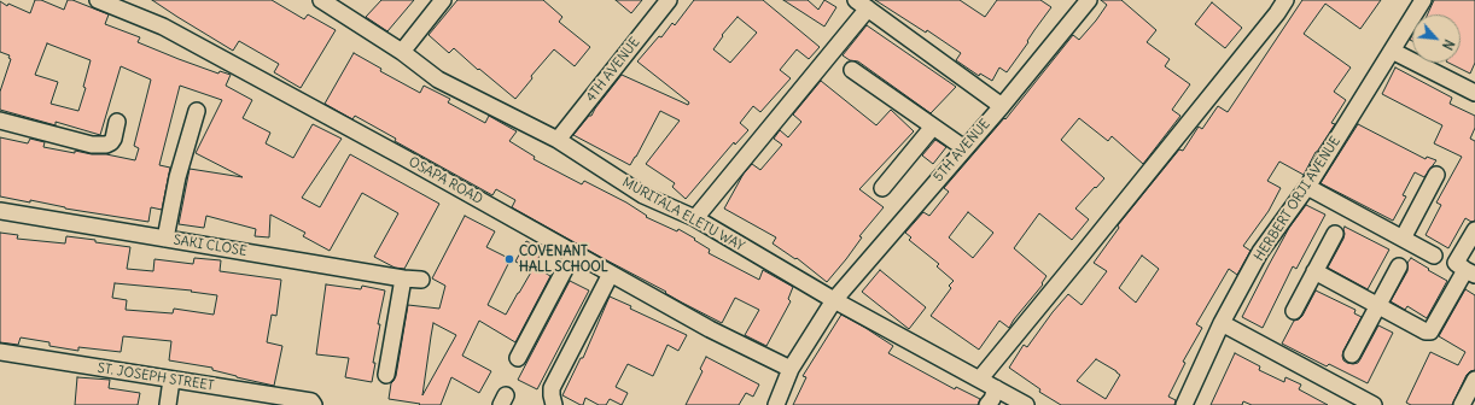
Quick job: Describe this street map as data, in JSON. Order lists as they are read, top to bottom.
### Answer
{
  "streets": {
    "street": [
      "4TH AVENUE",
      "5TH AVENUE",
      "OSAPA ROAD",
      "HERBERT ORJI AVENUE",
      "MURITALA ELETU WAY",
      "SAKI CLOSE",
      "ST. JOSEPH STREET"
    ]
  },
  "crossings": [
    ["4TH AVENUE", "MURITALA ELETU WAY"],
    ["5TH AVENUE", "OSAPA ROAD"],
    ["5TH AVENUE", "MURITALA ELETU WAY"]
  ],
  "places": ["COVENANT HALL SCHOOL"],
  "north": "bottom right"
}
